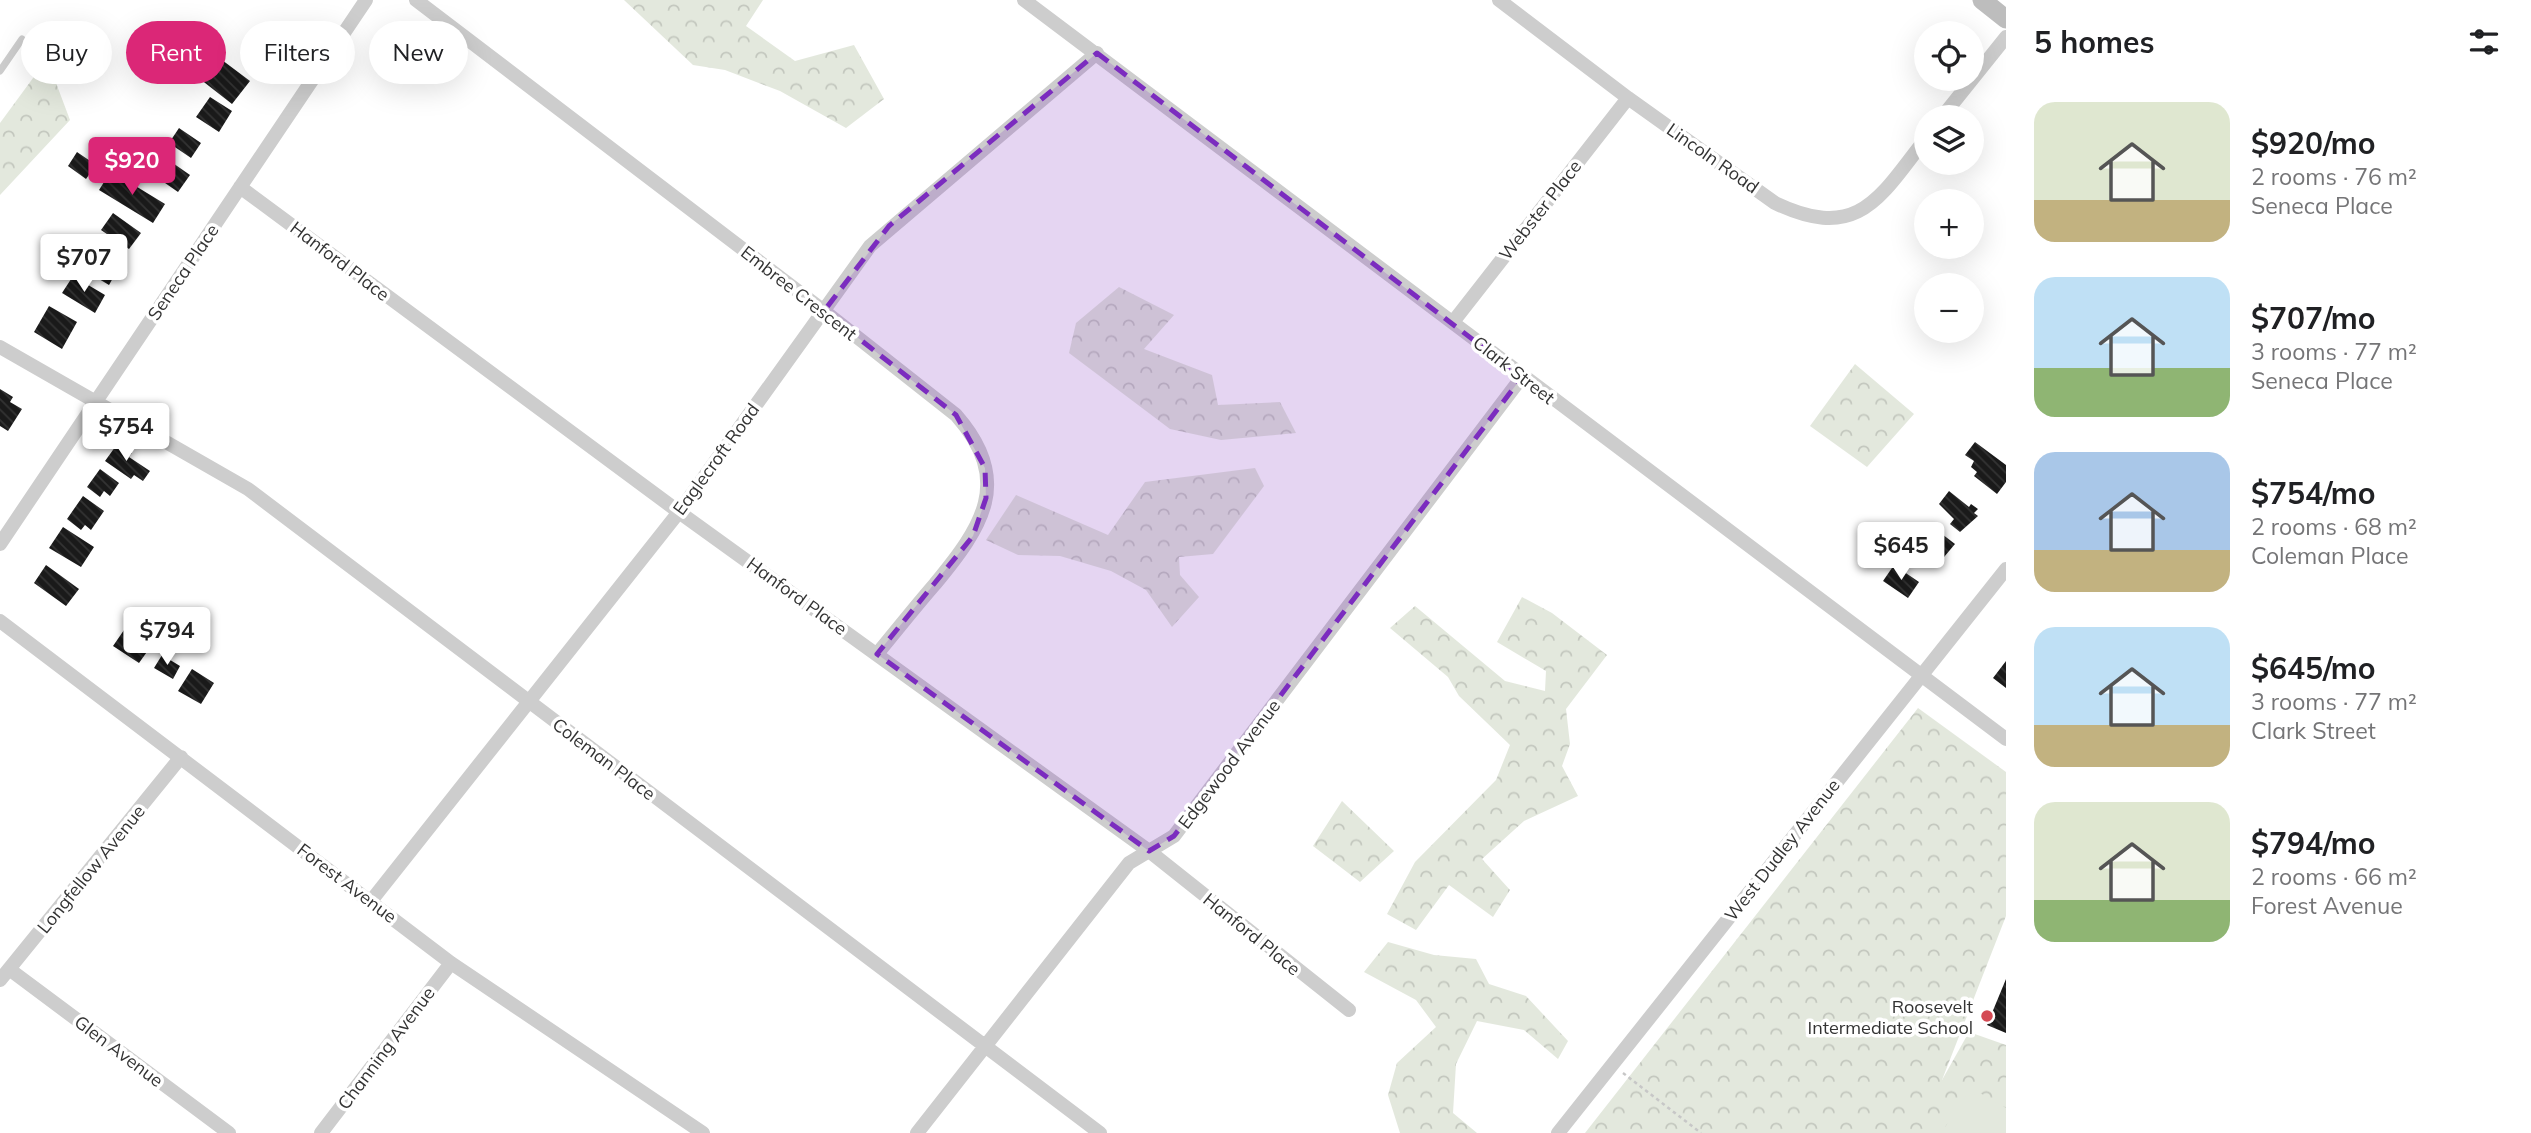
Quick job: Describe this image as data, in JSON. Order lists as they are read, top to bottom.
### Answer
{
  "streets": {
    "street": [
      "Lincoln Road",
      "Webster Place",
      "Hanford Place",
      "Seneca Place",
      "Embree Crescent",
      "Clark Street",
      "Eaglecroft Road",
      "Coleman Place",
      "Edgewood Avenue",
      "West Dudley Avenue",
      "Longfellow Avenue",
      "Forest Avenue",
      "Channing Avenue",
      "Glen Avenue"
    ]
  },
  "crossings": [
    ["Lincoln Road", "Webster Place"],
    ["Webster Place", "Clark Street"],
    ["Hanford Place", "Seneca Place"],
    ["Hanford Place", "Embree Crescent"],
    ["Hanford Place", "Eaglecroft Road"],
    ["Hanford Place", "Edgewood Avenue"],
    ["Seneca Place", "Coleman Place"],
    ["Embree Crescent", "Eaglecroft Road"],
    ["Clark Street", "Eaglecroft Road"],
    ["Clark Street", "Edgewood Avenue"],
    ["Clark Street", "West Dudley Avenue"],
    ["Eaglecroft Road", "Coleman Place"],
    ["Eaglecroft Road", "Forest Avenue"],
    ["Coleman Place", "Edgewood Avenue"],
    ["Longfellow Avenue", "Forest Avenue"],
    ["Longfellow Avenue", "Glen Avenue"],
    ["Forest Avenue", "Channing Avenue"]
  ],
  "places": ["Roosevelt Intermediate School"],
  "page": {
    "heading": "5 homes",
    "map_buttons": ["+", "−"],
    "chip": [
      "Buy",
      "Rent",
      "Filters",
      "New"
    ],
    "list": [
      {
        "name": "$920/mo",
        "note": "2 rooms · 76 m² · Seneca Place"
      },
      {
        "name": "$707/mo",
        "note": "3 rooms · 77 m² · Seneca Place"
      },
      {
        "name": "$754/mo",
        "note": "2 rooms · 68 m² · Coleman Place"
      },
      {
        "name": "$645/mo",
        "note": "3 rooms · 77 m² · Clark Street"
      },
      {
        "name": "$794/mo",
        "note": "2 rooms · 66 m² · Forest Avenue"
      }
    ],
    "price": [
      "$920",
      "$707",
      "$754",
      "$645",
      "$794"
    ]
  }
}
